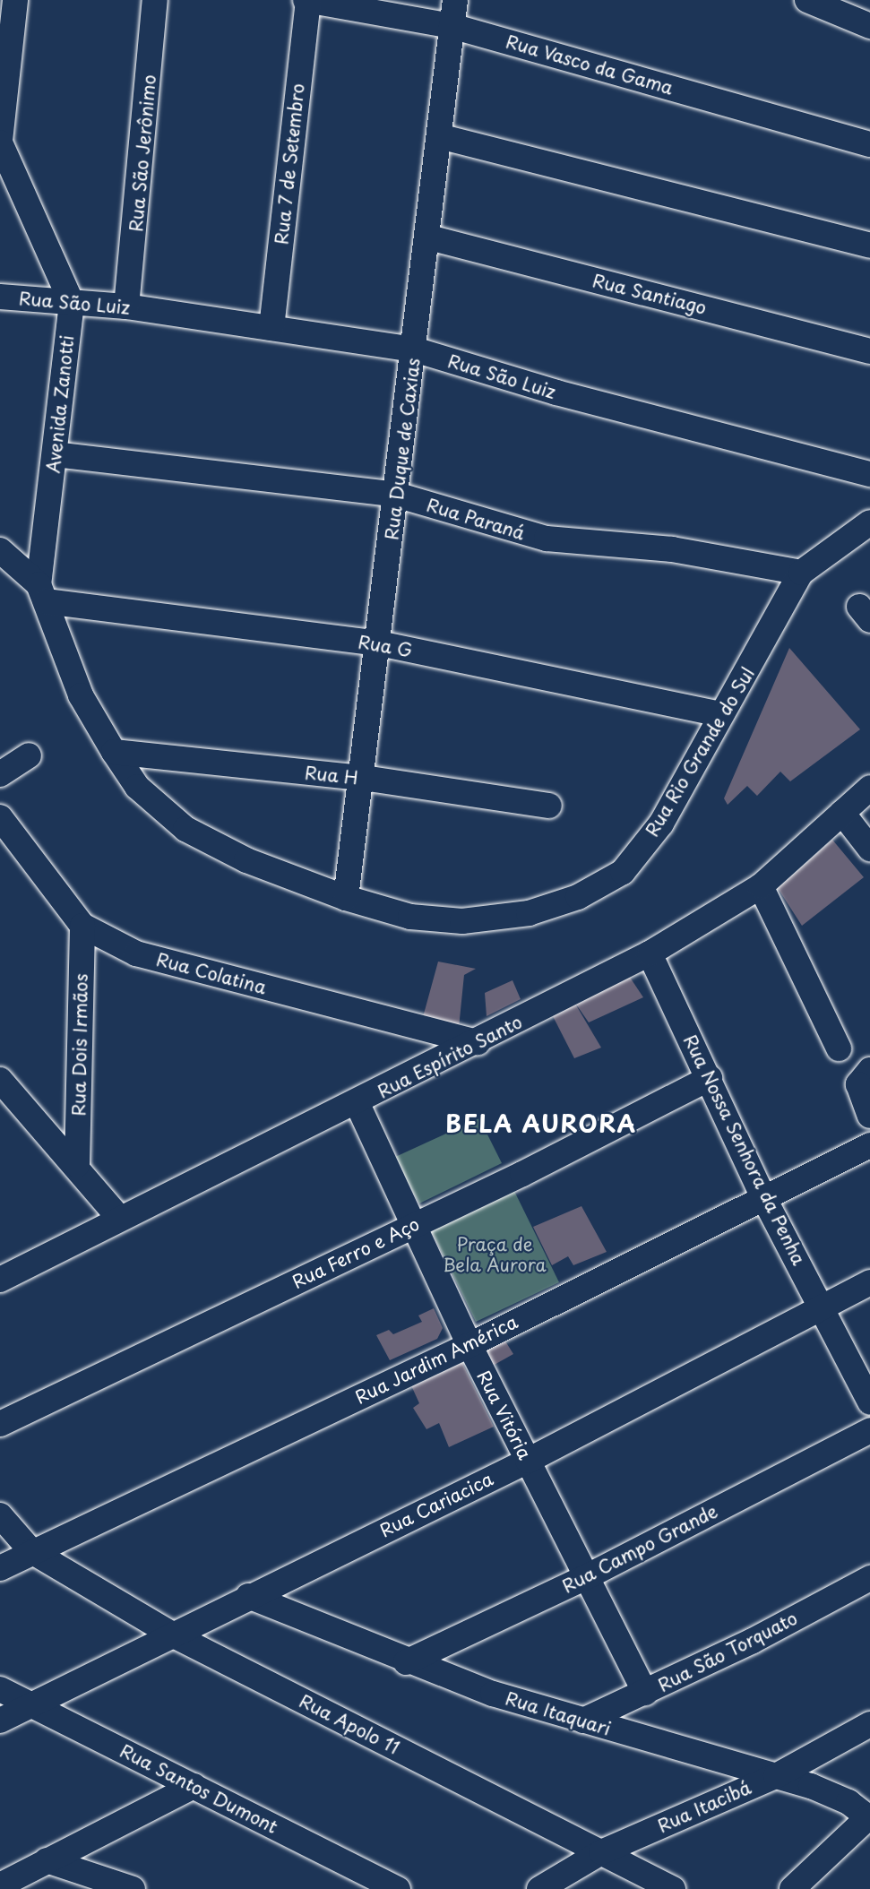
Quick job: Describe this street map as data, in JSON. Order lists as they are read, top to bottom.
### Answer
{
  "streets": {
    "street": [
      "Rua Vasco da Gama",
      "Rua São Jerônimo",
      "Rua 7 de Setembro",
      "Rua Santiago",
      "Rua São Luiz",
      "Avenida Zanotti",
      "Rua Duque de Caxias",
      "Rua Paraná",
      "Rua G",
      "Rua Rio Grande do Sul",
      "Rua H",
      "Rua Colatina",
      "Rua Dois Irmãos",
      "Rua Espírito Santo",
      "Rua Nossa Senhora da Penha",
      "Rua Ferro e Aço",
      "Rua Jardim América",
      "Rua Vitória",
      "Rua Cariacica",
      "Rua Campo Grande",
      "Rua São Torquato",
      "Rua Itaquari",
      "Rua Apolo 11",
      "Rua Santos Dumont",
      "Rua Itacibá"
    ]
  },
  "crossings": [
    ["Rua Vasco da Gama", "Rua 7 de Setembro"],
    ["Rua Vasco da Gama", "Rua Duque de Caxias"],
    ["Rua São Jerônimo", "Rua São Luiz"],
    ["Rua 7 de Setembro", "Rua São Luiz"],
    ["Rua Santiago", "Rua Duque de Caxias"],
    ["Rua São Luiz", "Avenida Zanotti"],
    ["Rua São Luiz", "Rua Duque de Caxias"],
    ["Avenida Zanotti", "Rua Paraná"],
    ["Avenida Zanotti", "Rua G"],
    ["Avenida Zanotti", "Rua Rio Grande do Sul"],
    ["Rua Duque de Caxias", "Rua Paraná"],
    ["Rua Duque de Caxias", "Rua G"],
    ["Rua Duque de Caxias", "Rua Rio Grande do Sul"],
    ["Rua Duque de Caxias", "Rua H"],
    ["Rua Paraná", "Rua Rio Grande do Sul"],
    ["Rua G", "Rua Rio Grande do Sul"],
    ["Rua Rio Grande do Sul", "Rua H"],
    ["Rua Colatina", "Rua Dois Irmãos"],
    ["Rua Colatina", "Rua Espírito Santo"],
    ["Rua Espírito Santo", "Rua Nossa Senhora da Penha"],
    ["Rua Espírito Santo", "Rua Vitória"],
    ["Rua Nossa Senhora da Penha", "Rua Ferro e Aço"],
    ["Rua Nossa Senhora da Penha", "Rua Jardim América"],
    ["Rua Nossa Senhora da Penha", "Rua Cariacica"],
    ["Rua Ferro e Aço", "Rua Vitória"],
    ["Rua Jardim América", "Rua Vitória"],
    ["Rua Jardim América", "Rua Apolo 11"],
    ["Rua Vitória", "Rua Cariacica"],
    ["Rua Vitória", "Rua Campo Grande"],
    ["Rua Vitória", "Rua São Torquato"],
    ["Rua Cariacica", "Rua Itaquari"],
    ["Rua Cariacica", "Rua Apolo 11"],
    ["Rua Cariacica", "Rua Santos Dumont"],
    ["Rua Campo Grande", "Rua Itaquari"],
    ["Rua São Torquato", "Rua Itaquari"],
    ["Rua Itaquari", "Rua Itacibá"],
    ["Rua Apolo 11", "Rua Itacibá"]
  ],
  "districts": ["BELA AURORA"],
  "parks": ["Praça de Bela Aurora"]
}
